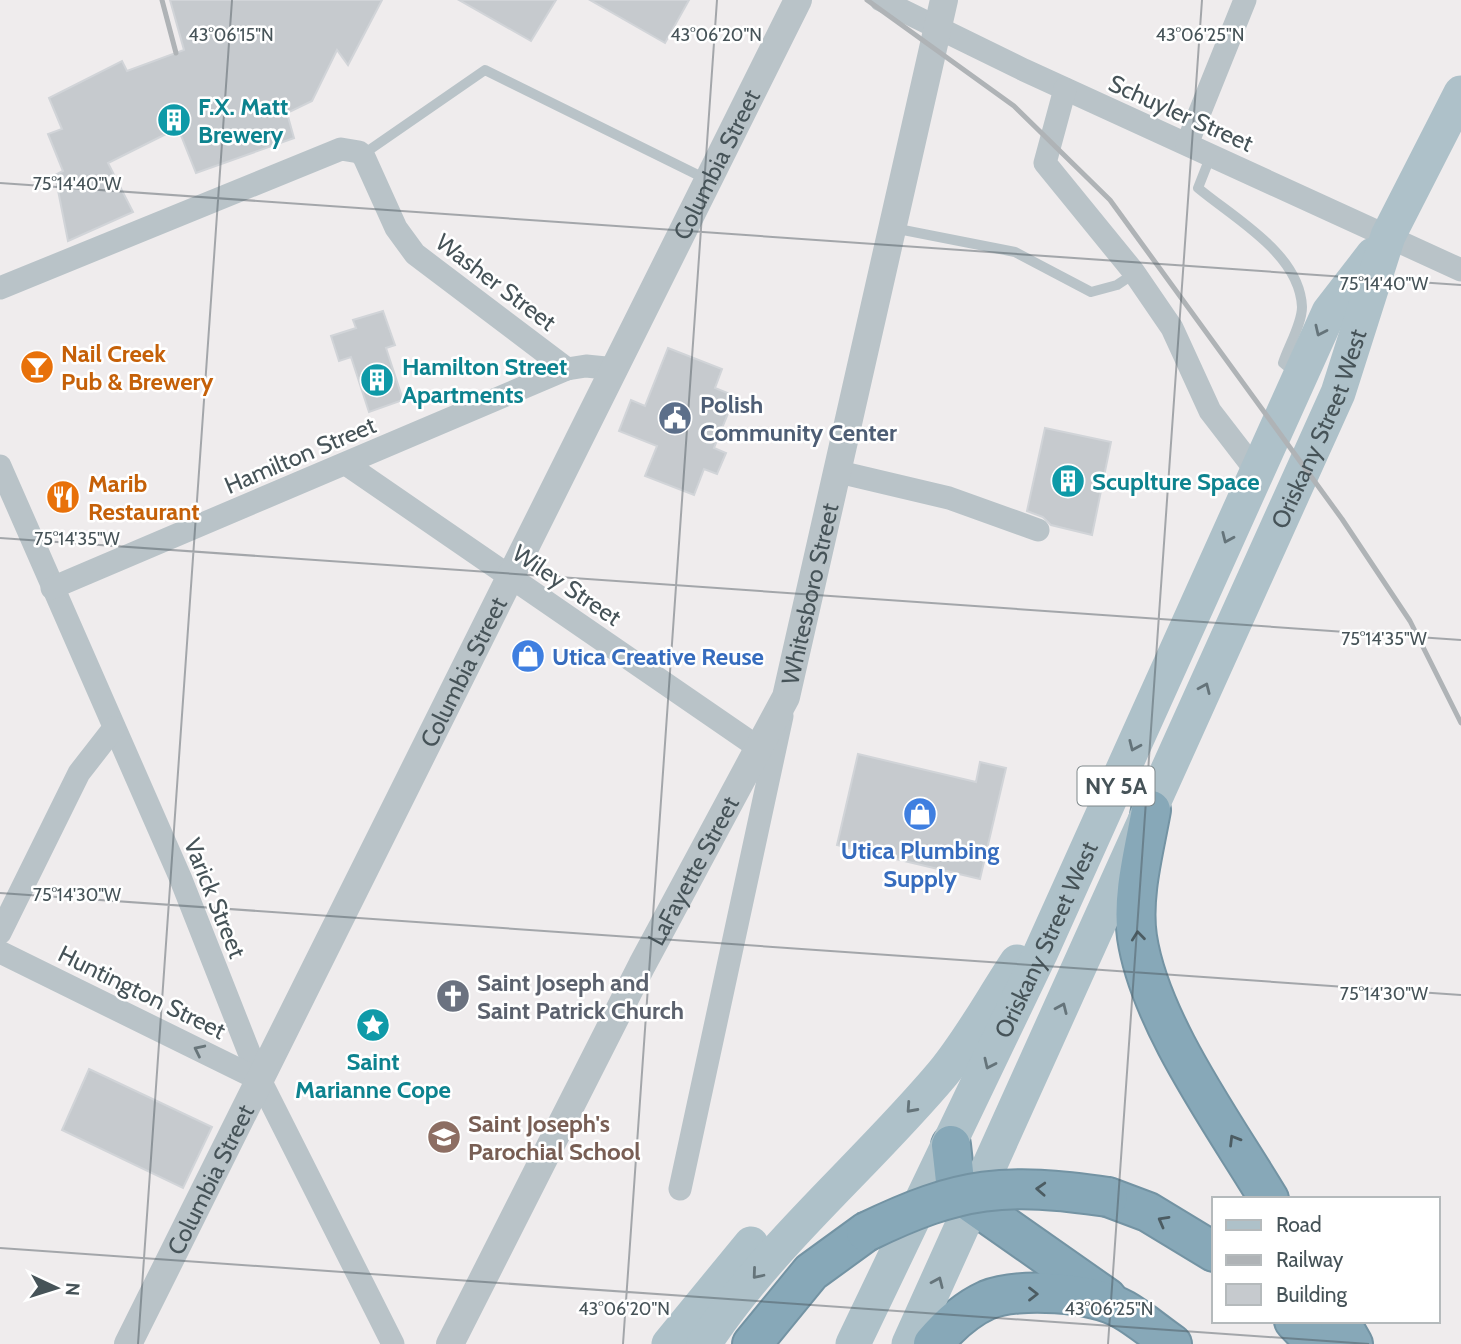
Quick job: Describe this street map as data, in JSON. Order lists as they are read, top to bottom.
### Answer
{
  "streets": {
    "main road": ["Oriskany Street West", "NY 5A"],
    "street": [
      "Schuyler Street",
      "Columbia Street",
      "Washer Street",
      "Hamilton Street",
      "Wiley Street",
      "Whitesboro Street",
      "LaFayette Street",
      "Varick Street",
      "Huntington Street"
    ]
  },
  "crossings": [
    ["Schuyler Street", "Oriskany Street West"],
    ["Schuyler Street", "Whitesboro Street"],
    ["Columbia Street", "Wiley Street"],
    ["Columbia Street", "Varick Street"],
    ["Columbia Street", "Huntington Street"],
    ["Washer Street", "Hamilton Street"],
    ["Hamilton Street", "Wiley Street"],
    ["Hamilton Street", "Varick Street"],
    ["Wiley Street", "LaFayette Street"],
    ["Whitesboro Street", "LaFayette Street"],
    ["Varick Street", "Huntington Street"]
  ],
  "one_way": ["Huntington Street"],
  "places": {
    "building": ["F.X. Matt Brewery", "Hamilton Street Apartments", "Scuplture Space"],
    "bar": ["Nail Creek Pub & Brewery"],
    "public building": ["Polish Community Center"],
    "restaurant": ["Marib Restaurant"],
    "shop": ["Utica Creative Reuse", "Utica Plumbing Supply"],
    "church": ["Saint Joseph and Saint Patrick Church"],
    "place": ["Saint Marianne Cope"],
    "school or university": ["Saint Joseph's Parochial School"]
  },
  "legend": ["Road", "Railway", "Building"],
  "north": "right",
  "coordinates": [
    "43°06'15\"N",
    "43°06'20\"N",
    "43°06'25\"N",
    "75°14'40\"W",
    "75°14'35\"W",
    "75°14'30\"W"
  ]
}
